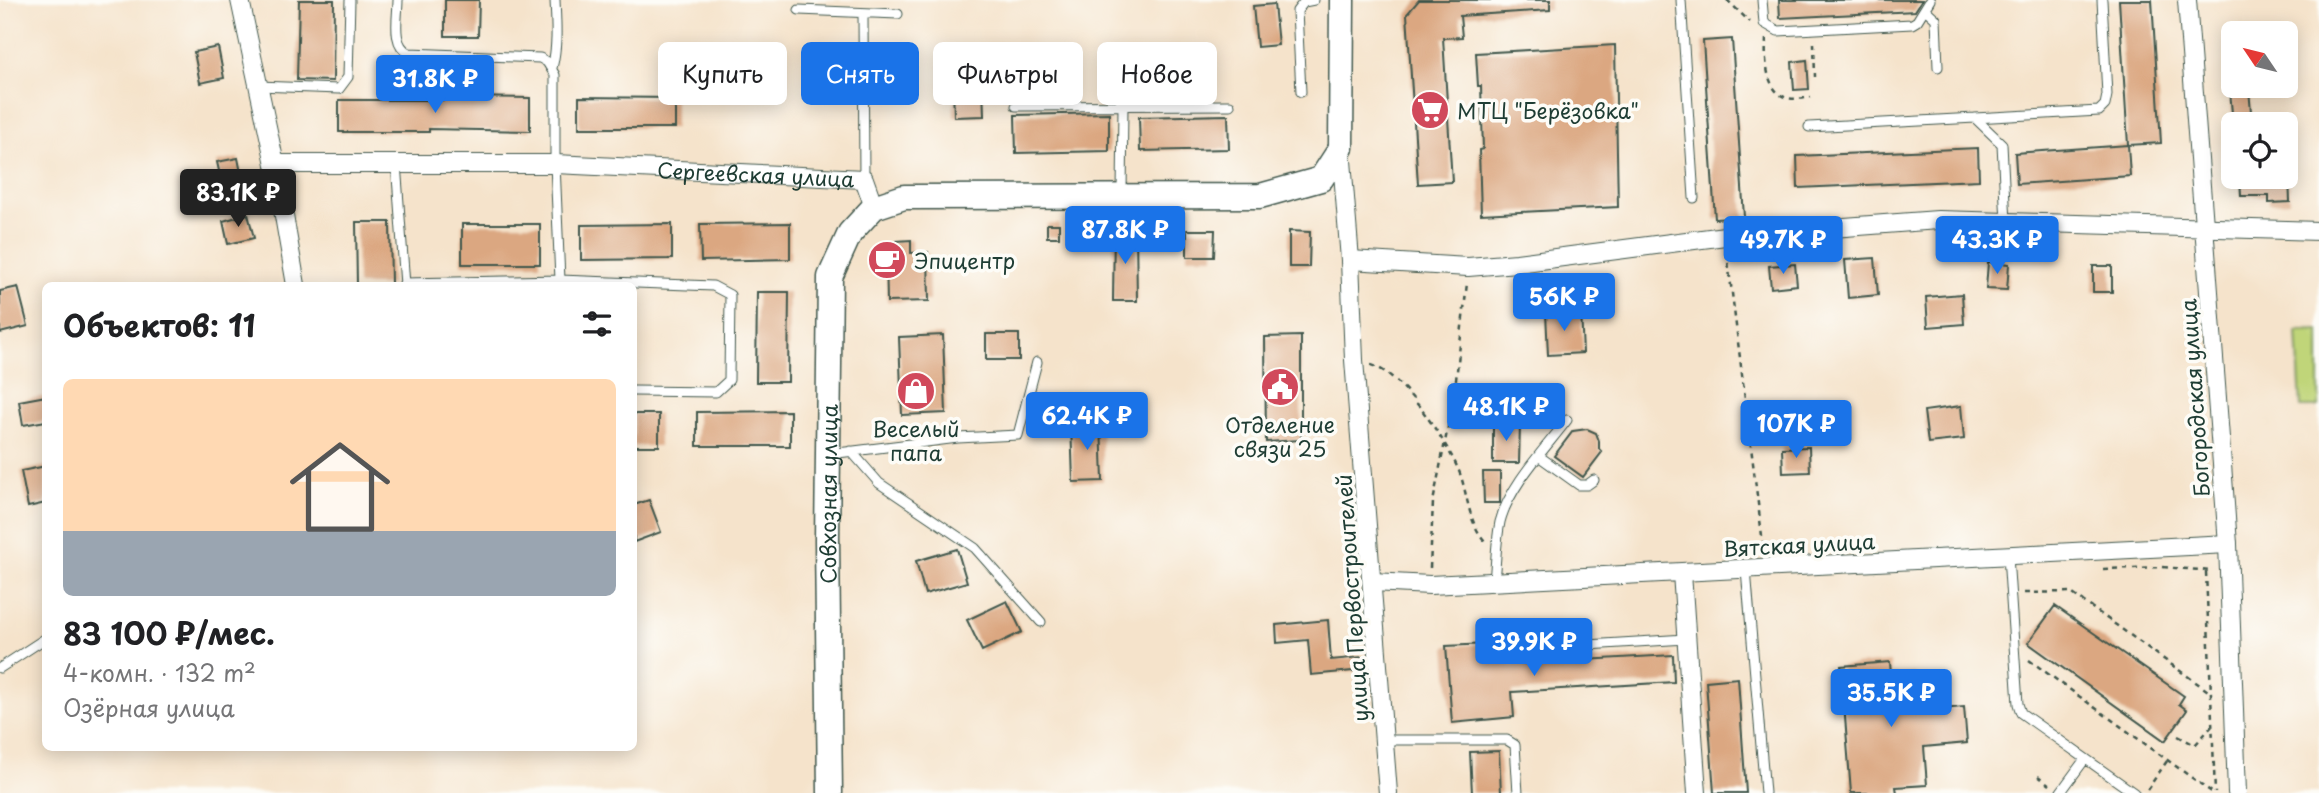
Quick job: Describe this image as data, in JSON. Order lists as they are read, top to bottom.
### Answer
{
  "streets": {
    "main road": ["Сергеевская улица", "Совхозная улица"],
    "street": ["Богородская улица", "Вятская улица", "улица Первостроителей"]
  },
  "crossings": [
    ["Сергеевская улица", "Совхозная улица"],
    ["Сергеевская улица", "улица Первостроителей"],
    ["Богородская улица", "Вятская улица"],
    ["Вятская улица", "улица Первостроителей"]
  ],
  "places": {
    "supermarket": ["МТЦ \"Берёзовка\""],
    "cafe": ["Эпицентр"],
    "public building": ["Отделение связи 25"],
    "shop": ["Веселый папа"]
  },
  "north": "top left",
  "page": {
    "chip": [
      "Купить",
      "Снять",
      "Фильтры",
      "Новое"
    ],
    "price": [
      "31.8K ₽",
      "83.1K ₽",
      "87.8K ₽",
      "49.7K ₽",
      "43.3K ₽",
      "56K ₽",
      "48.1K ₽",
      "62.4K ₽",
      "107K ₽",
      "39.9K ₽",
      "35.5K ₽"
    ],
    "heading": "Объектов: 11",
    "list": [
      {
        "name": "83 100 ₽/мес.",
        "note": "4-комн. · 132 m² · Озёрная улица"
      }
    ]
  }
}
